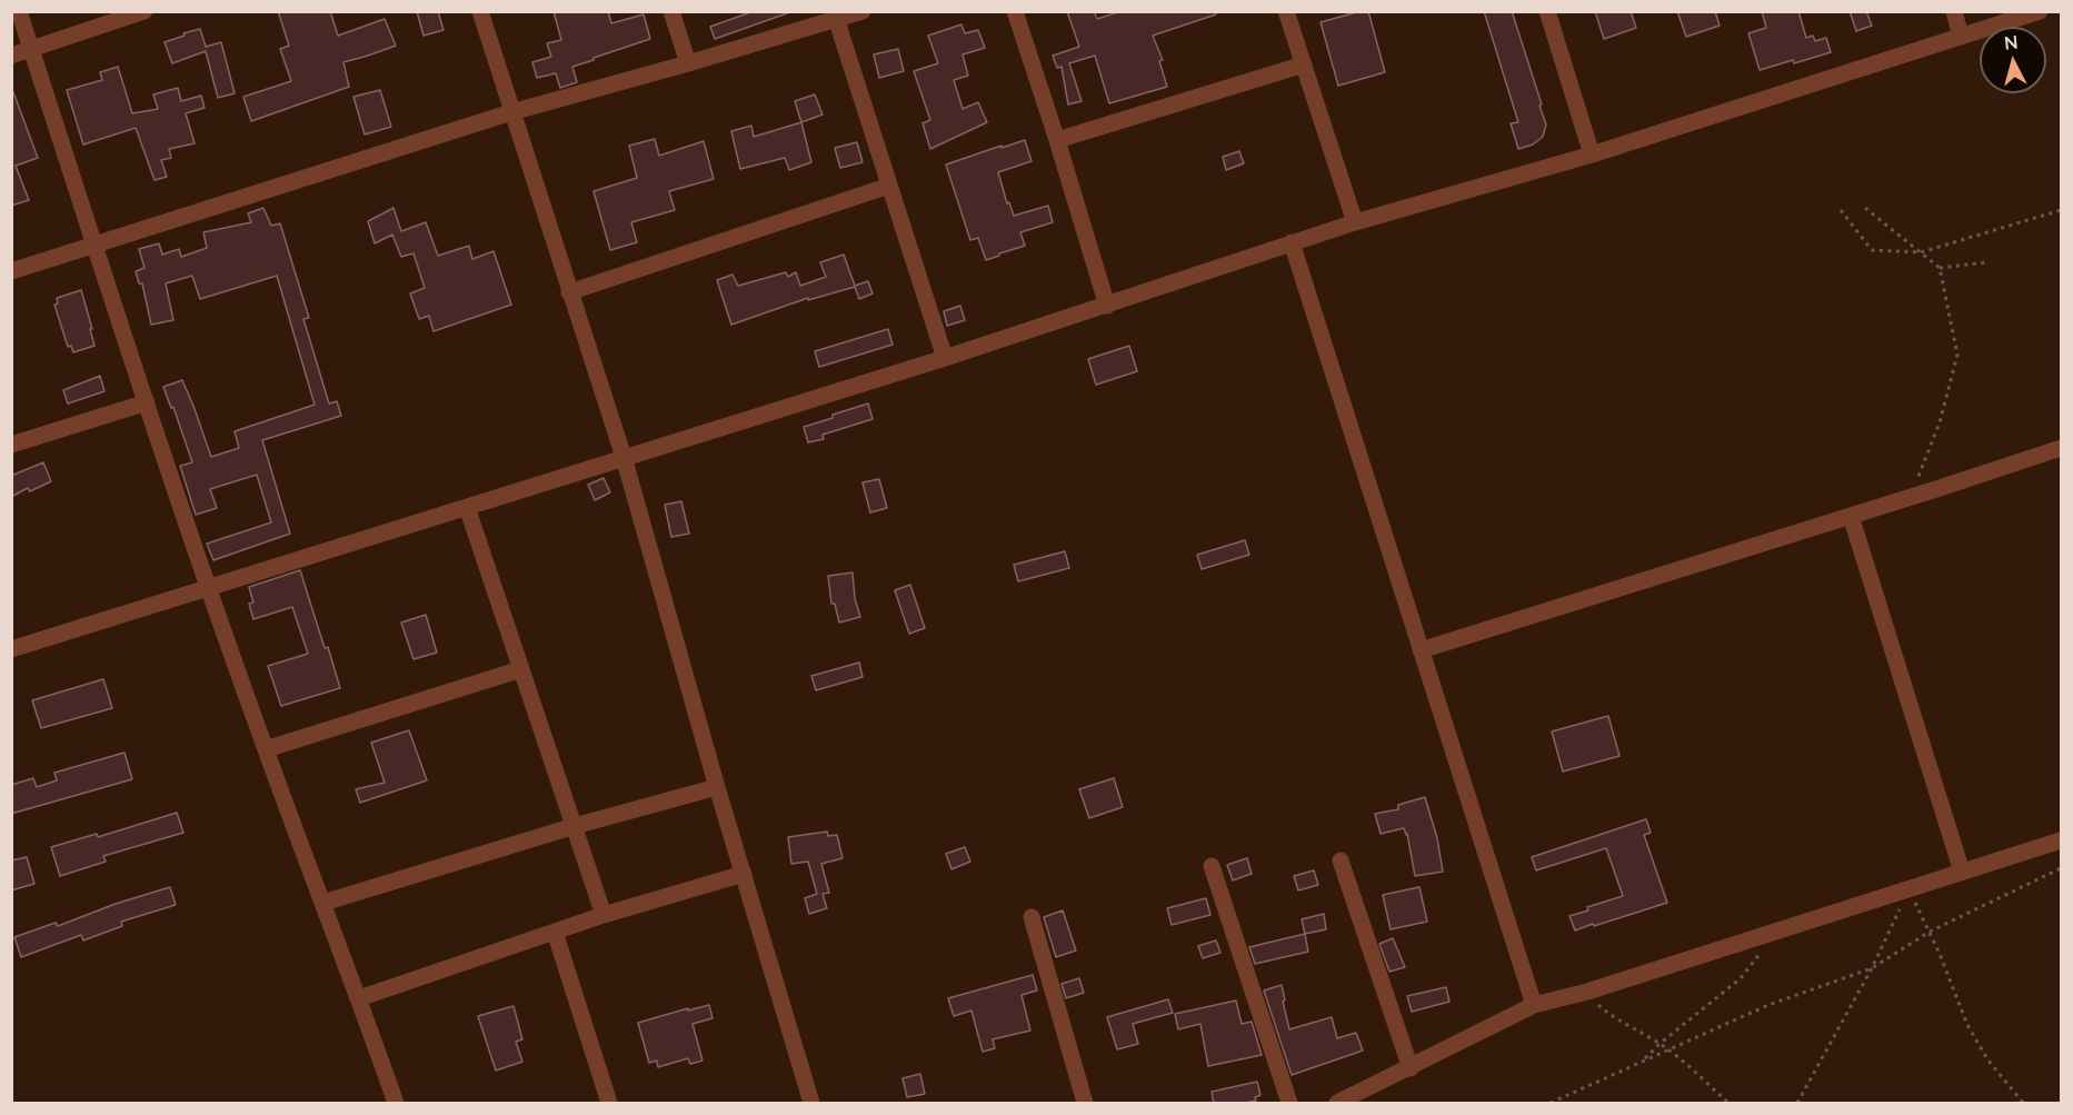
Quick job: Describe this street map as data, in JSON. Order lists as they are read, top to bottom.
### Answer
{
  "north": "top"
}
